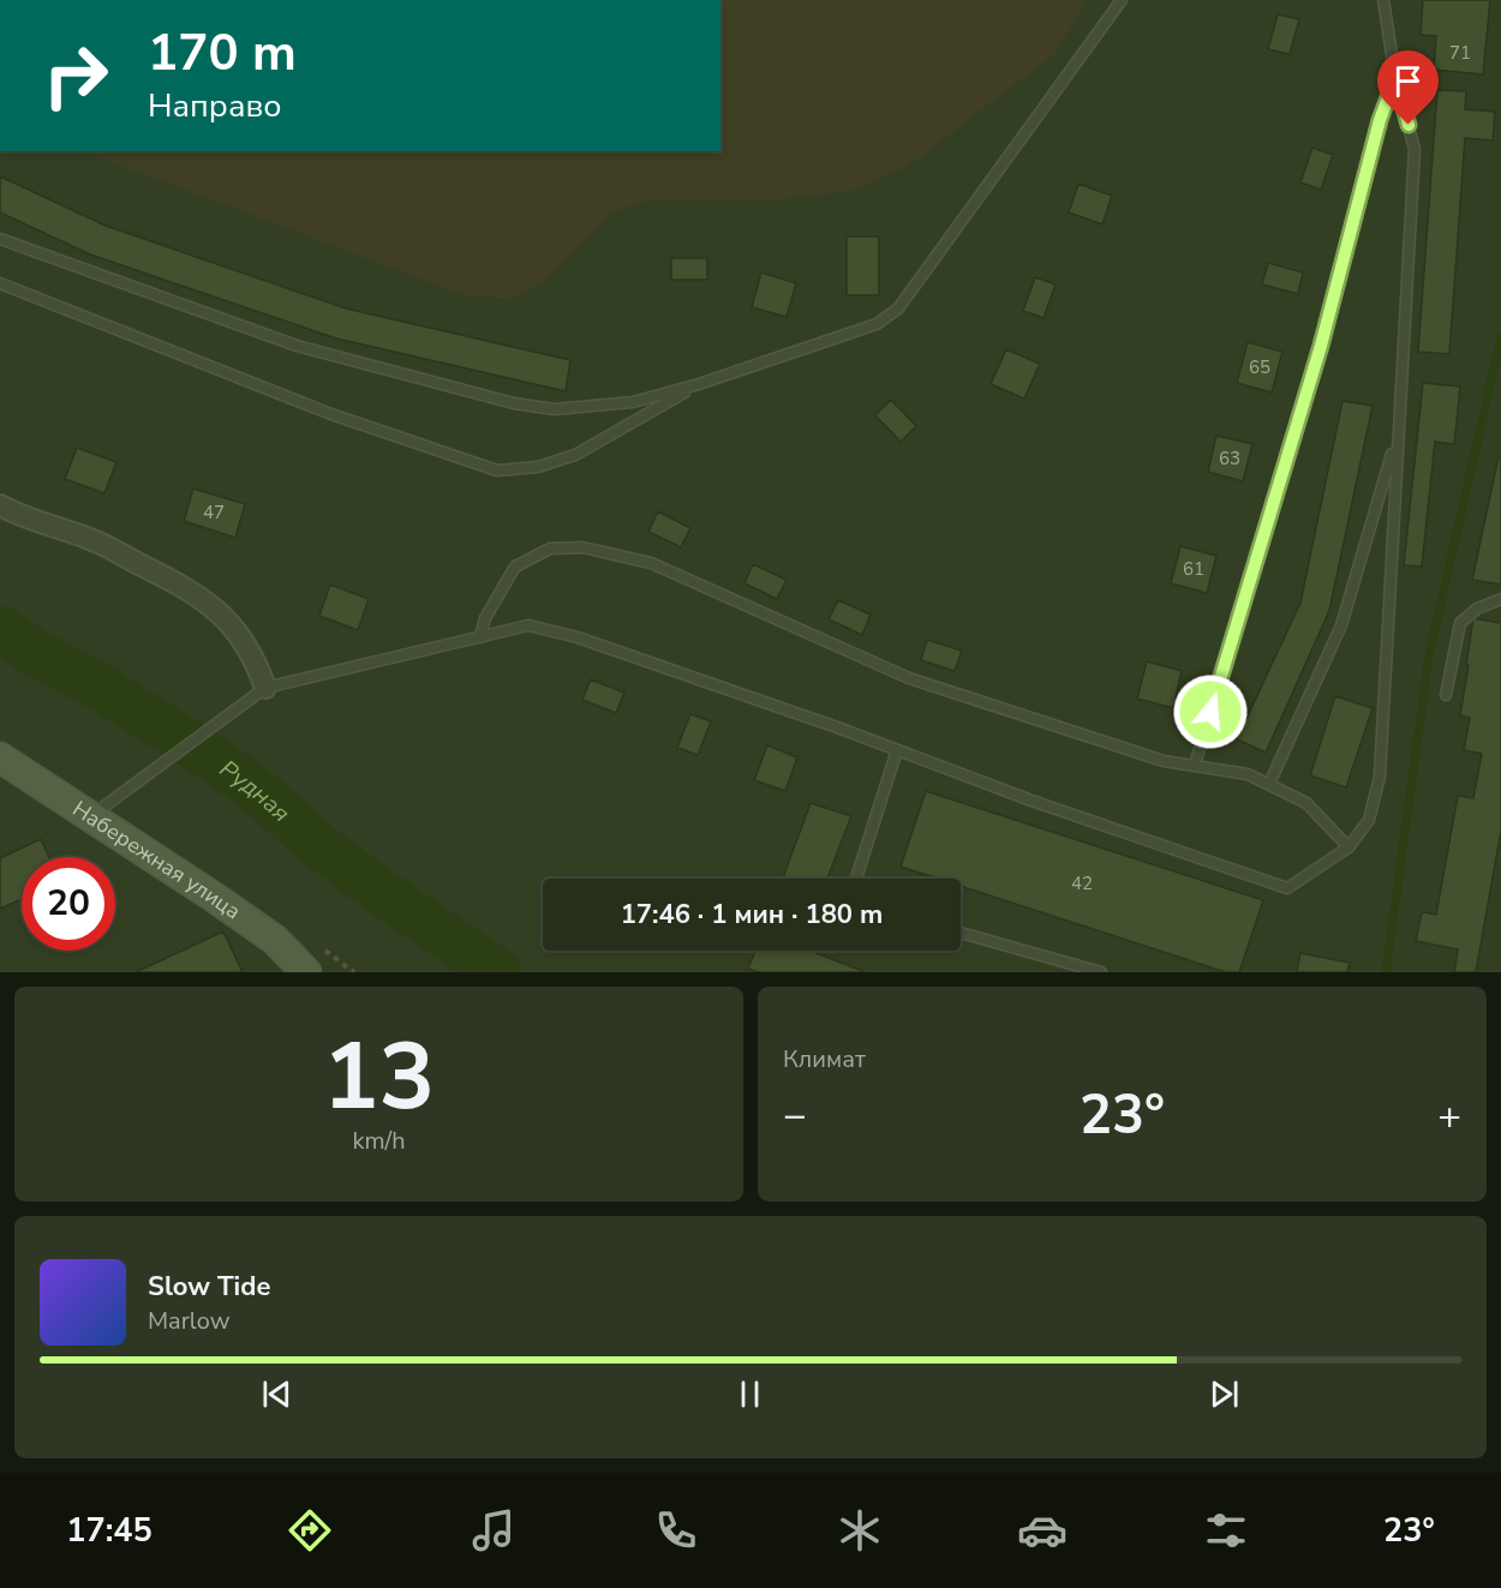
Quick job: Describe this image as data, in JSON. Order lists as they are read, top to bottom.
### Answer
{
  "streets": {
    "main road": ["Набережная улица"]
  },
  "water": ["Рудная"],
  "house_numbers": [
    "71",
    "65",
    "63",
    "47",
    "61",
    "42"
  ],
  "page": {
    "turn": ["170 m", "Направо"],
    "limit": "20",
    "trip": "17:46 · 1 мин · 180 m",
    "tile": [
      ["13", "km/h"],
      "Климат"
    ],
    "heat": ["−", "23°", "+"],
    "song": ["Slow Tide", "Marlow"],
    "tabs": ["17:45", "23°"]
  }
}
